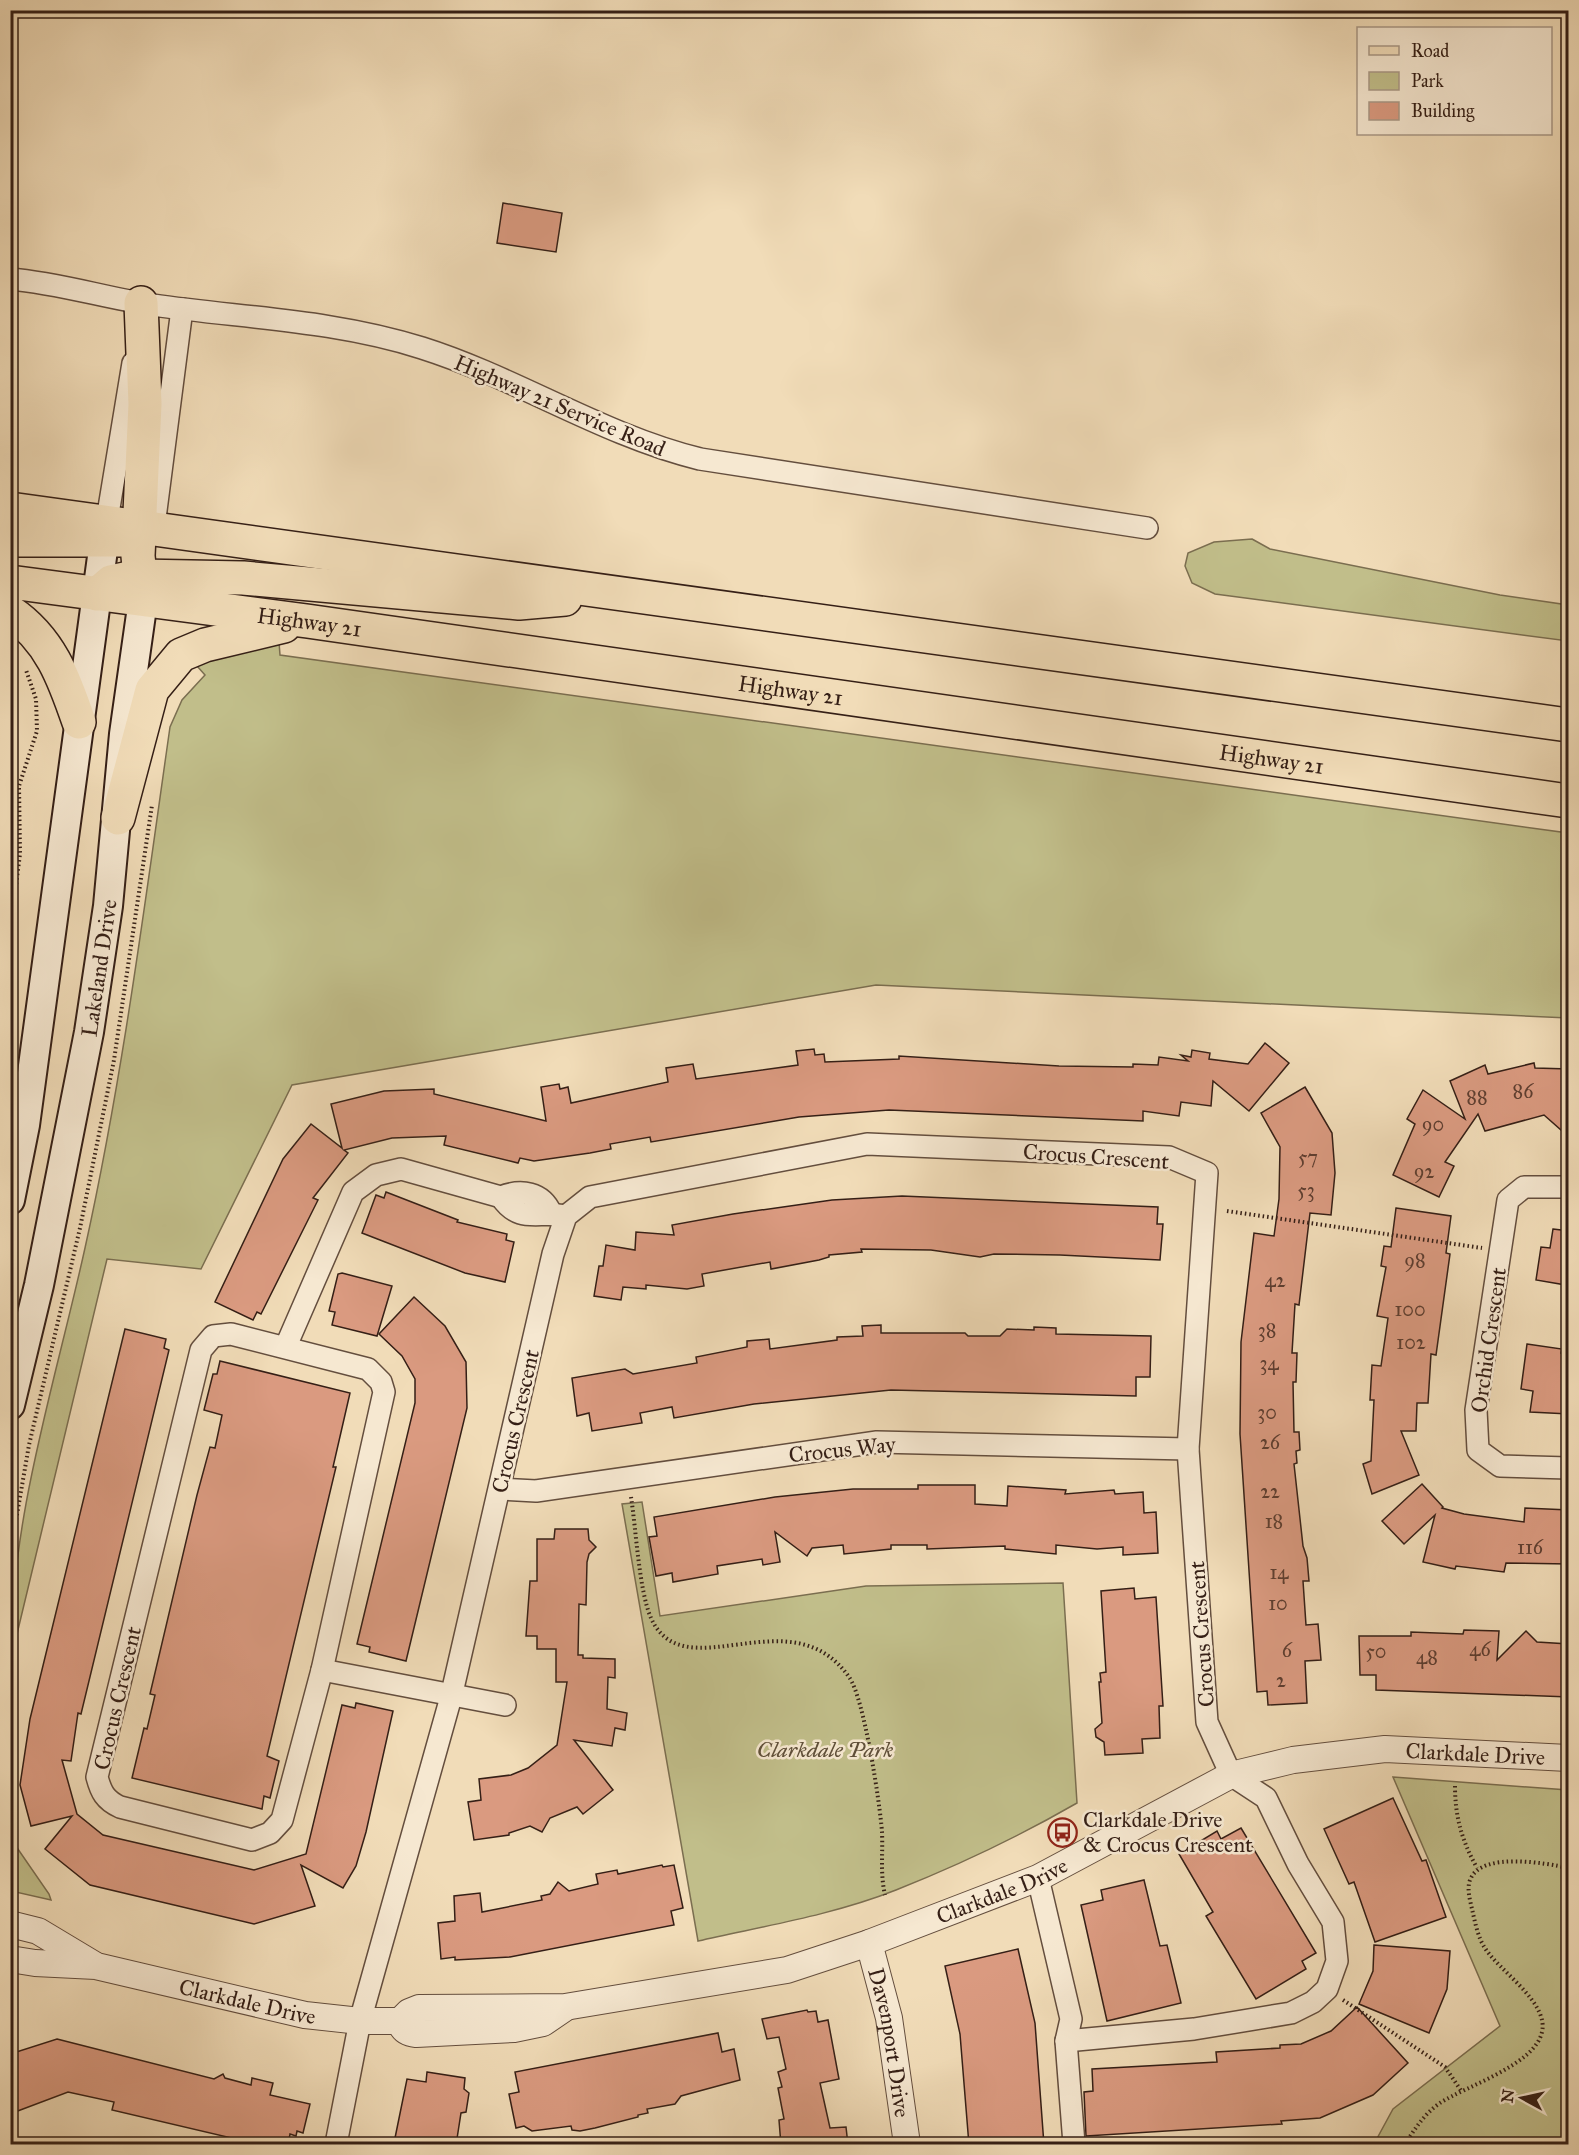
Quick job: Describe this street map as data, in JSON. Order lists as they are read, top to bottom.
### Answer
{
  "streets": {
    "main road": ["Highway 21", "Lakeland Drive"],
    "street": [
      "Highway 21 Service Road",
      "Crocus Crescent",
      "Orchid Crescent",
      "Crocus Way",
      "Clarkdale Drive",
      "Davenport Drive"
    ]
  },
  "crossings": [
    ["Highway 21", "Lakeland Drive"],
    ["Crocus Crescent", "Crocus Way"],
    ["Crocus Crescent", "Clarkdale Drive"],
    ["Clarkdale Drive", "Davenport Drive"]
  ],
  "parks": ["Clarkdale Park"],
  "places": {
    "bus stop": ["Clarkdale Drive & Crocus Crescent"]
  },
  "house_numbers": [
    "86",
    "88",
    "90",
    "57",
    "92",
    "53",
    "98",
    "42",
    "100",
    "38",
    "102",
    "34",
    "30",
    "26",
    "22",
    "18",
    "116",
    "14",
    "10",
    "46",
    "6",
    "50",
    "48",
    "2"
  ],
  "legend": ["Road", "Park", "Building"],
  "north": "left"
}
